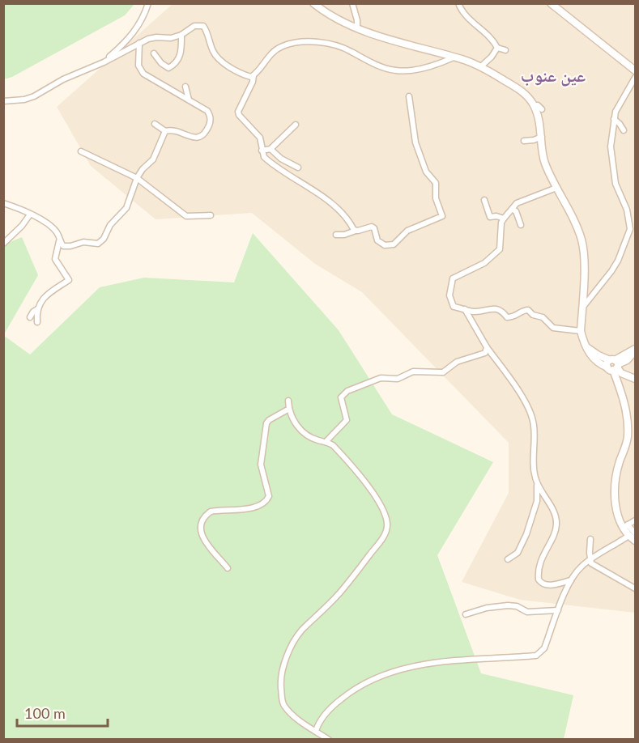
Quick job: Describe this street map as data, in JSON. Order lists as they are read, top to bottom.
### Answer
{
  "districts": ["عين عنوب"],
  "scale_bar": "100 m"
}
